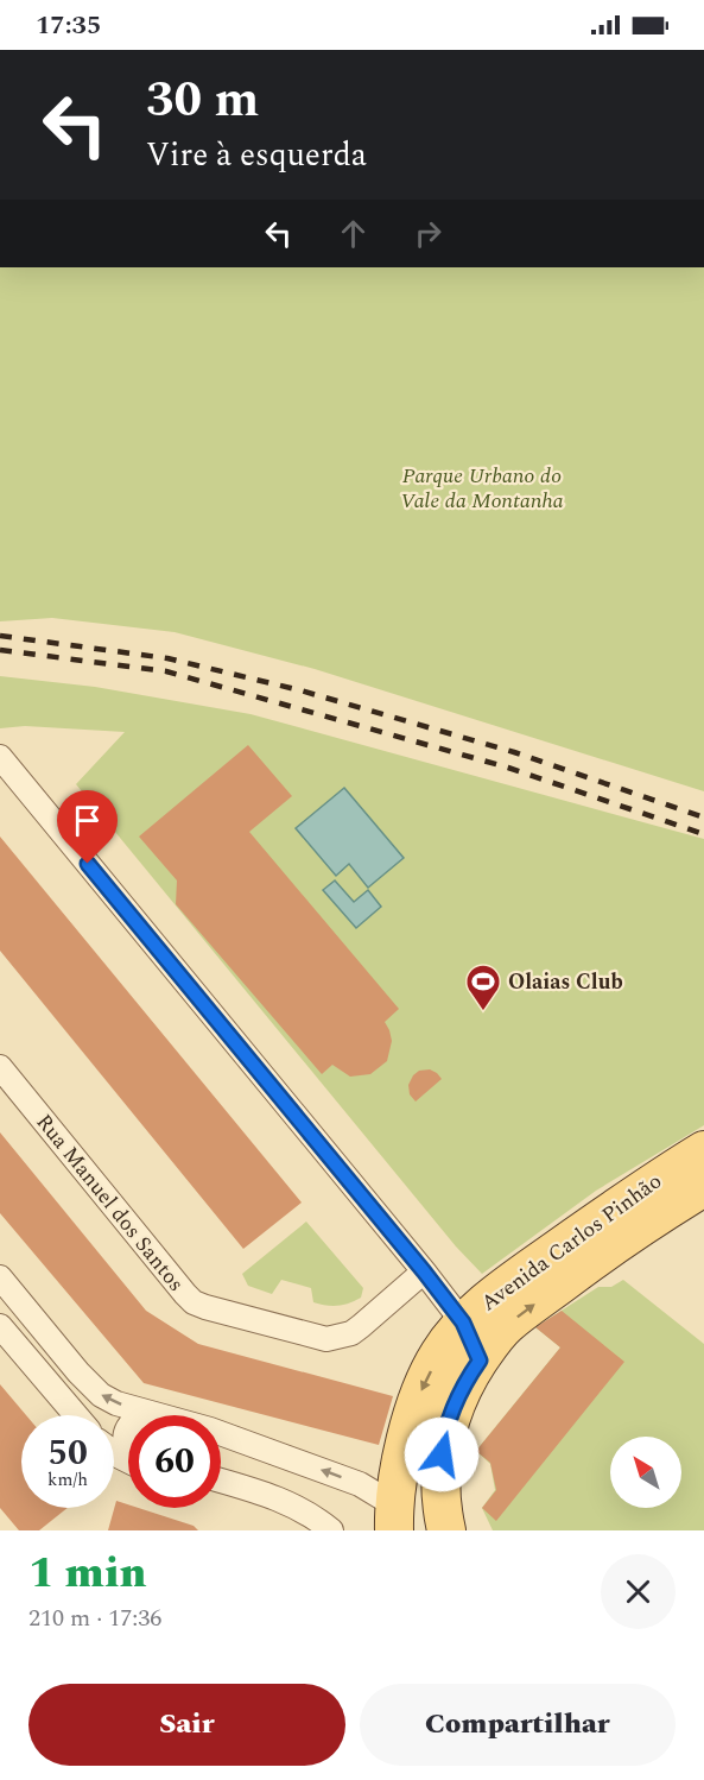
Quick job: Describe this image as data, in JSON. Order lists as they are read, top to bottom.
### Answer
{
  "streets": {
    "main road": ["Avenida Carlos Pinhão"],
    "street": ["Rua Manuel dos Santos"]
  },
  "parks": ["Parque Urbano do Vale da Montanha"],
  "places": {
    "sports": ["Olaias Club"]
  },
  "north": "top left",
  "page": {
    "status": "17:35",
    "turn": ["30 m", "Vire à esquerda"],
    "speed": "50 km/h",
    "limit": "60",
    "heading": ["1 min", "210 m · 17:36"],
    "buttons": ["Sair", "Compartilhar"]
  }
}
